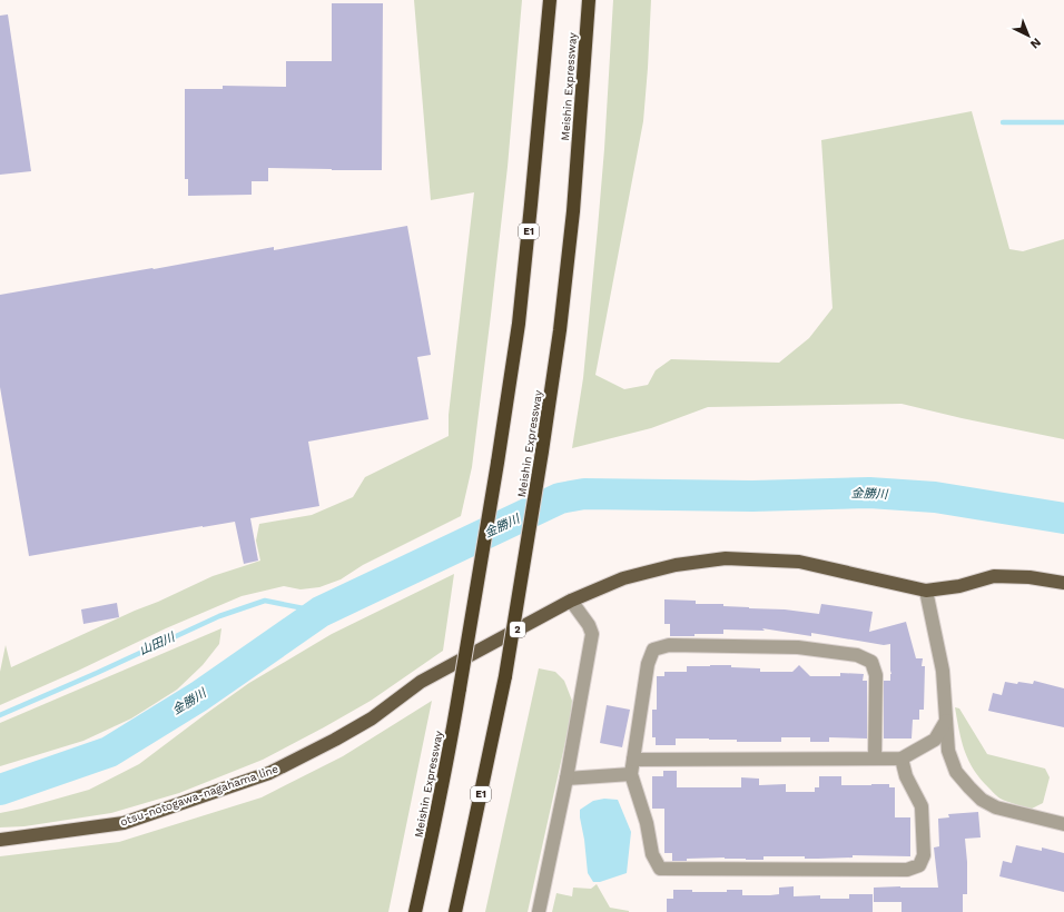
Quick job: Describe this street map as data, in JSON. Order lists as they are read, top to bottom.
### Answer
{
  "streets": {
    "highway": ["Meishin Expressway", "E1"],
    "main road": ["2", "otsu-notogawa-nagahama line"]
  },
  "water": ["金勝川", "山田川"],
  "north": "bottom right"
}
